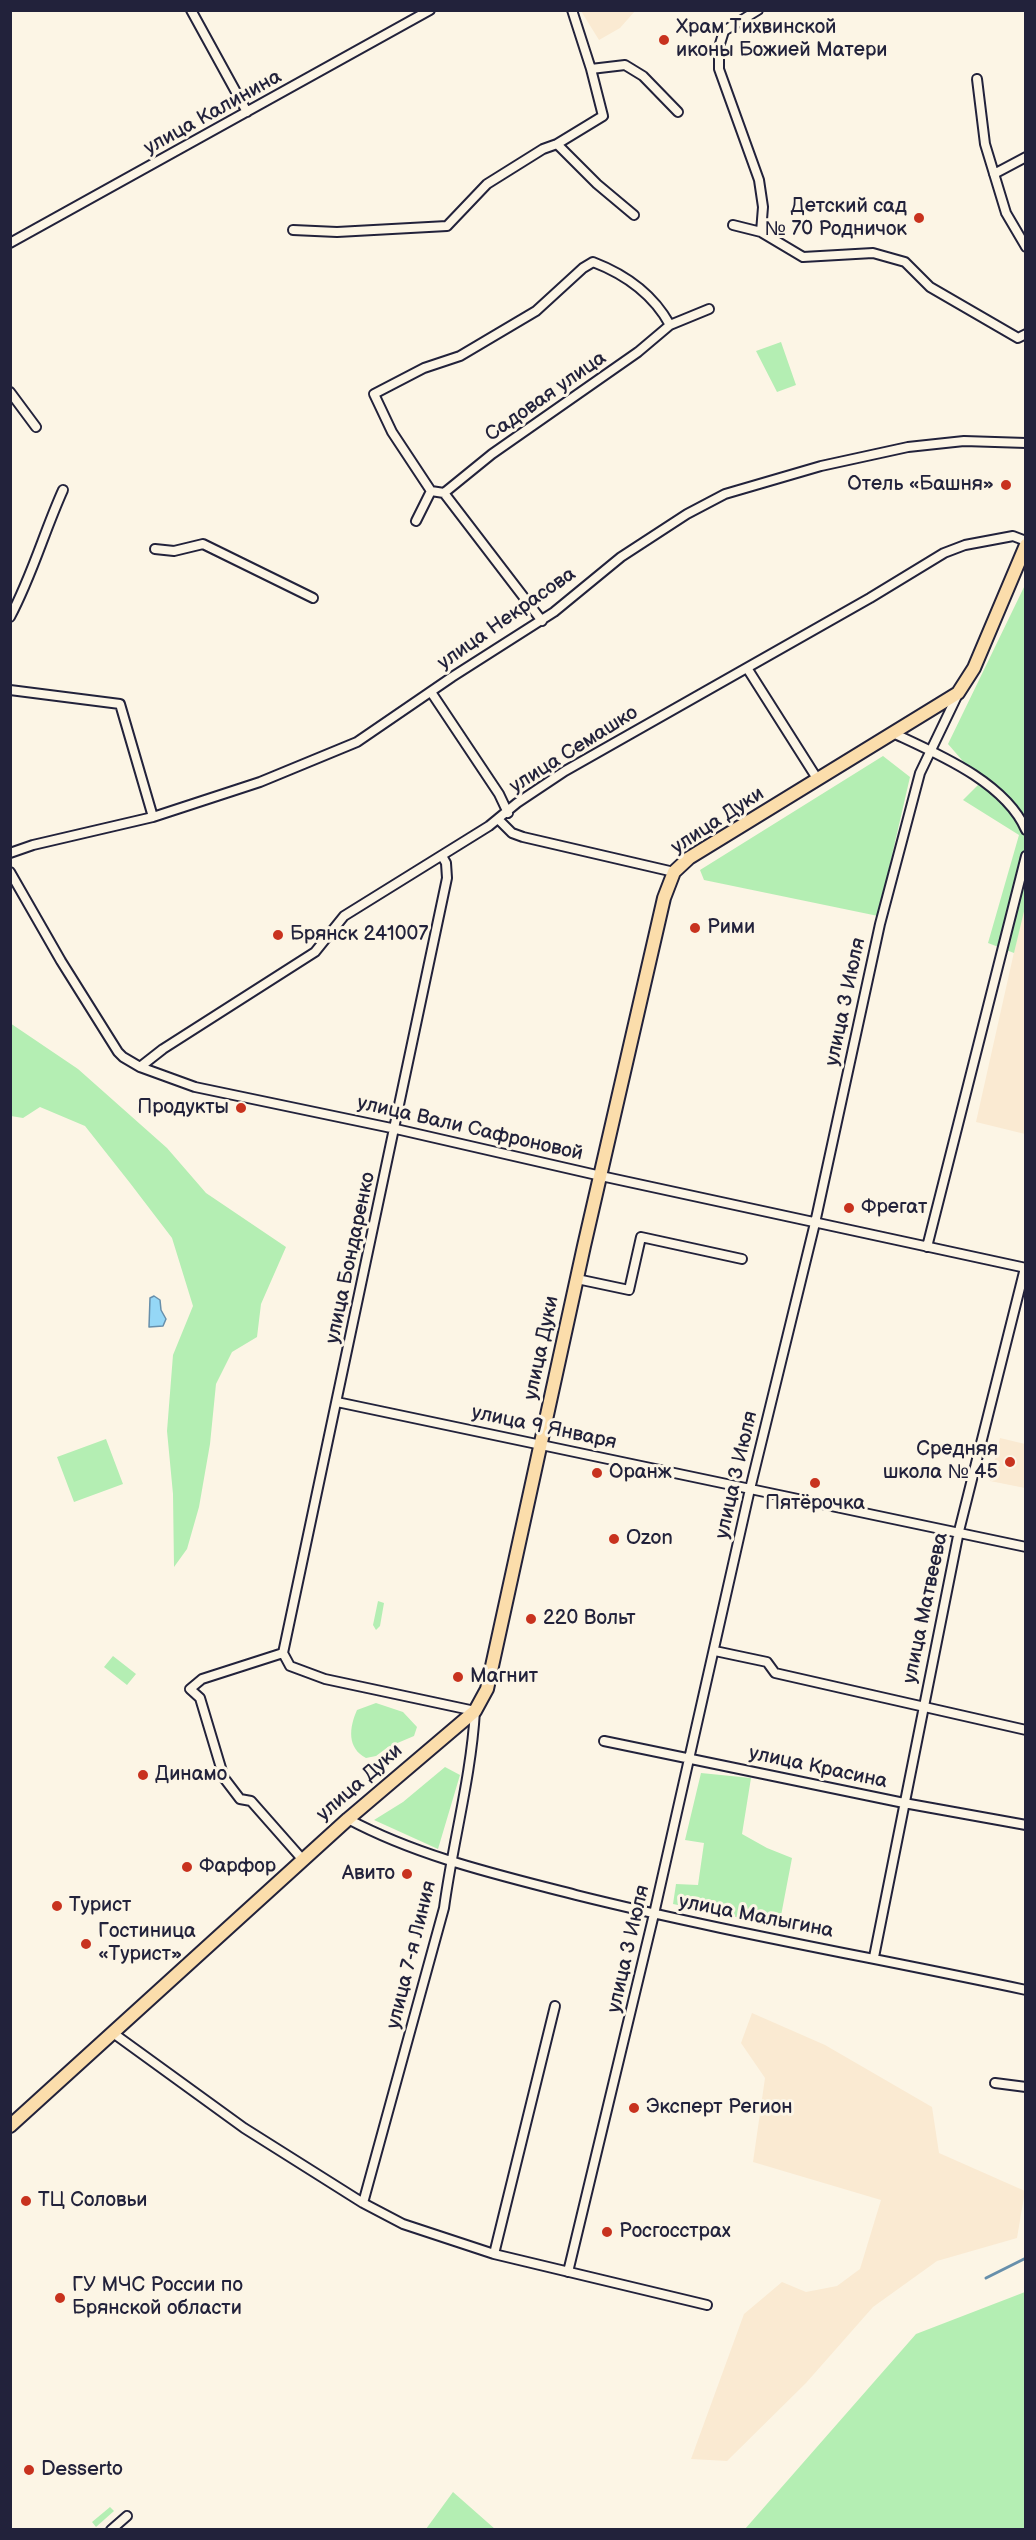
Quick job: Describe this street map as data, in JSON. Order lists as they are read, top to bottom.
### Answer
{
  "streets": {
    "main road": ["улица Дуки"],
    "street": [
      "улица Калинина",
      "Садовая улица",
      "улица Некрасова",
      "улица Семашко",
      "улица 3 Июля",
      "улица Вали Сафроновой",
      "улица Бондаренко",
      "улица 9 Января",
      "улица Матвеева",
      "улица Красина",
      "улица Малыгина",
      "улица 7-я Линия"
    ]
  },
  "crossings": [
    ["улица Семашко", "улица Дуки"],
    ["улица Семашко", "улица Вали Сафроновой"],
    ["улица Семашко", "улица Бондаренко"],
    ["улица Дуки", "улица 3 Июля"],
    ["улица Дуки", "улица Вали Сафроновой"],
    ["улица Дуки", "улица 9 Января"],
    ["улица Дуки", "улица Малыгина"],
    ["улица Дуки", "улица 7-я Линия"],
    ["улица 3 Июля", "улица Вали Сафроновой"],
    ["улица 3 Июля", "улица 9 Января"],
    ["улица 3 Июля", "улица Красина"],
    ["улица 3 Июля", "улица Малыгина"],
    ["улица Вали Сафроновой", "улица Бондаренко"],
    ["улица Вали Сафроновой", "улица Матвеева"],
    ["улица Бондаренко", "улица 9 Января"],
    ["улица 9 Января", "улица Матвеева"],
    ["улица Матвеева", "улица Красина"],
    ["улица Матвеева", "улица Малыгина"],
    ["улица Малыгина", "улица 7-я Линия"]
  ],
  "places": [
    "Храм Тихвинской иконы Божией Матери",
    "Детский сад № 70 Родничок",
    "Отель «Башня»",
    "Рими",
    "Брянск 241007",
    "Продукты",
    "Фрегат",
    "Средняя школа № 45",
    "Оранж",
    "Пятёрочка",
    "Ozon",
    "220 Вольт",
    "Магнит",
    "Динамо",
    "Фарфор",
    "Авито",
    "Турист",
    "Гостиница «Турист»",
    "Эксперт Регион",
    "ТЦ Соловьи",
    "Росгосстрах",
    "ГУ МЧС России по Брянской области",
    "Desserto"
  ]
}
